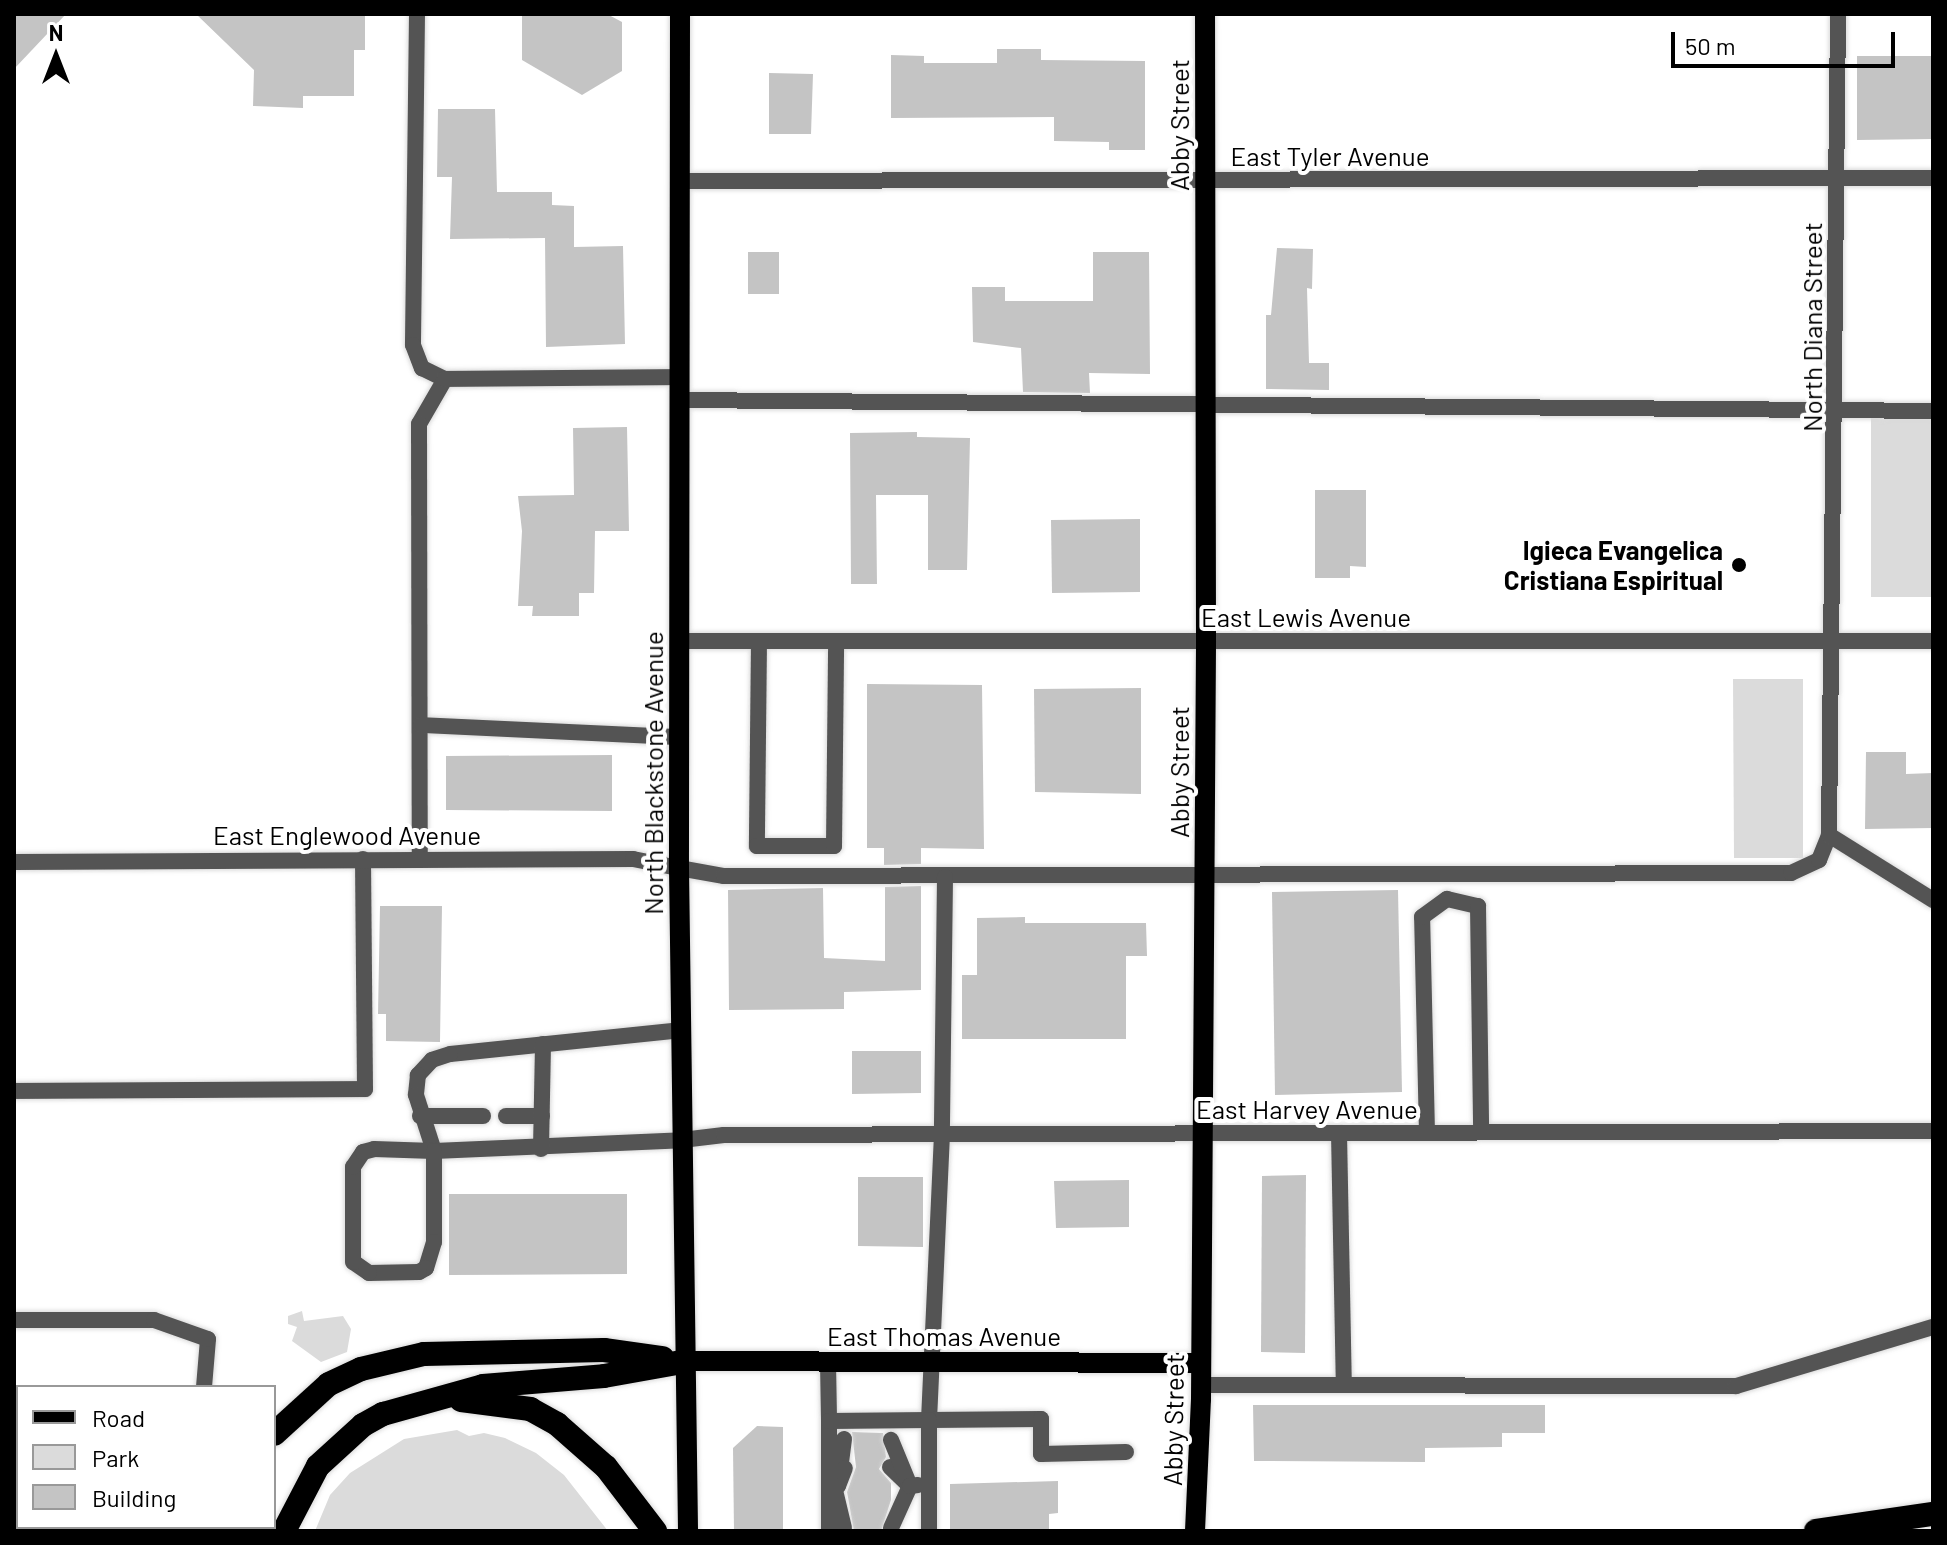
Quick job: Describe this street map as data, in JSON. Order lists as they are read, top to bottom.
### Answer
{
  "streets": {
    "main road": ["Abby Street", "North Blackstone Avenue", "East Thomas Avenue"],
    "street": [
      "East Tyler Avenue",
      "North Diana Street",
      "East Lewis Avenue",
      "East Englewood Avenue",
      "East Harvey Avenue"
    ]
  },
  "crossings": [
    ["Abby Street", "East Tyler Avenue"],
    ["Abby Street", "East Lewis Avenue"],
    ["Abby Street", "East Englewood Avenue"],
    ["Abby Street", "East Harvey Avenue"],
    ["Abby Street", "East Thomas Avenue"],
    ["East Tyler Avenue", "North Diana Street"],
    ["East Tyler Avenue", "North Blackstone Avenue"],
    ["North Diana Street", "East Lewis Avenue"],
    ["East Lewis Avenue", "North Blackstone Avenue"],
    ["North Blackstone Avenue", "East Englewood Avenue"],
    ["North Blackstone Avenue", "East Harvey Avenue"],
    ["North Blackstone Avenue", "East Thomas Avenue"]
  ],
  "places": ["Igieca Evangelica Cristiana Espiritual"],
  "legend": ["Road", "Park", "Building"],
  "scale_bar": "50 m",
  "north": "top"
}
